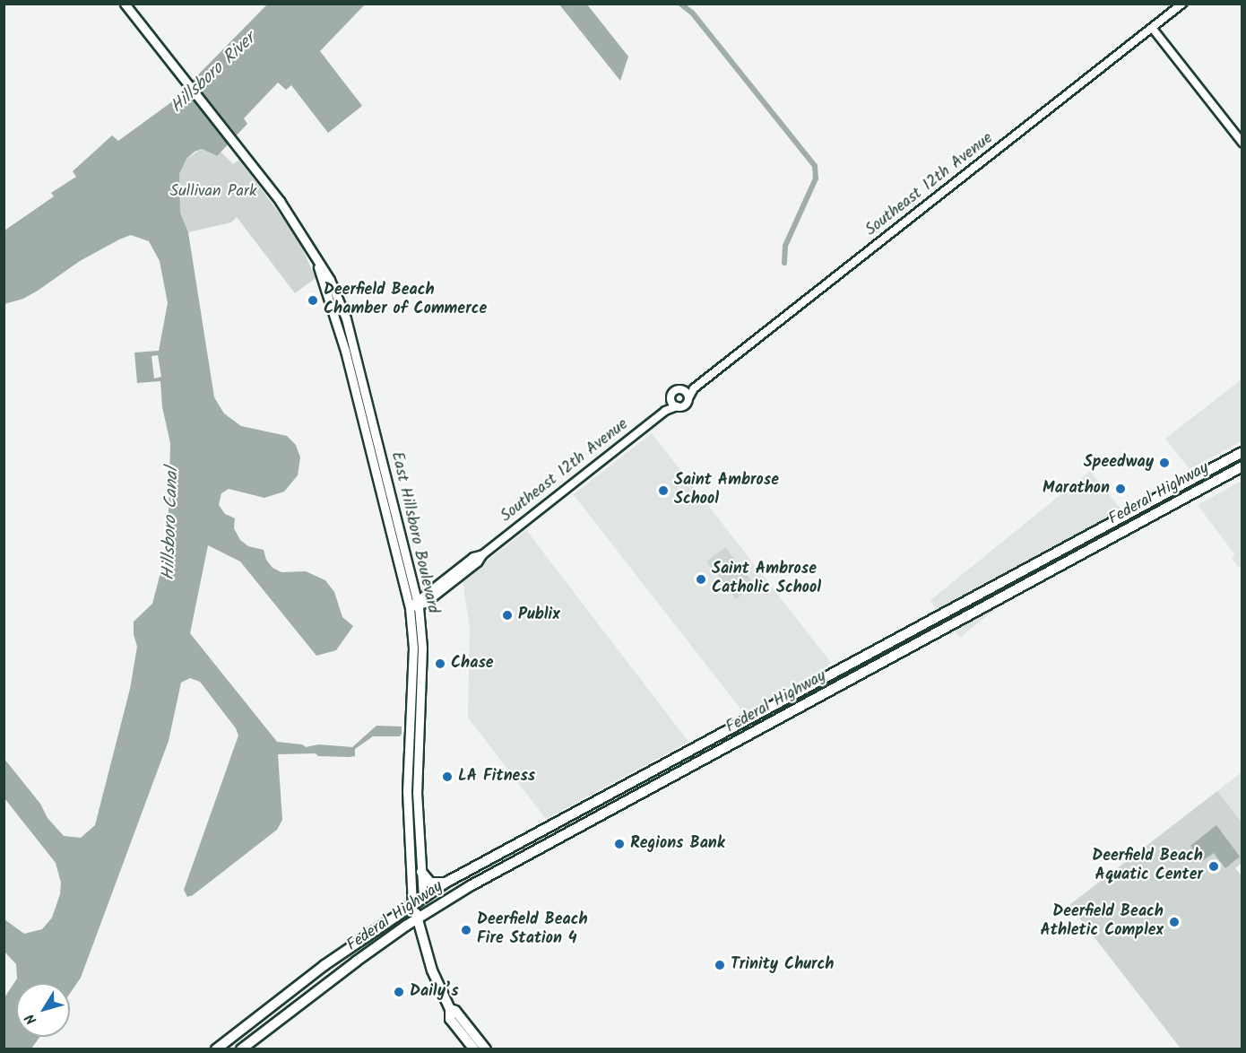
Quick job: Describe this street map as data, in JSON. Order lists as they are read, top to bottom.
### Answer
{
  "streets": {
    "main road": ["Federal Highway", "East Hillsboro Boulevard"],
    "street": ["Southeast 12th Avenue"]
  },
  "crossings": [
    ["Southeast 12th Avenue", "East Hillsboro Boulevard"],
    ["Federal Highway", "East Hillsboro Boulevard"]
  ],
  "water": ["Hillsboro River", "Hillsboro Canal"],
  "parks": ["Sullivan Park"],
  "places": [
    "Deerfield Beach Chamber of Commerce",
    "Speedway",
    "Marathon",
    "Saint Ambrose School",
    "Saint Ambrose Catholic School",
    "Publix",
    "Chase",
    "LA Fitness",
    "Regions Bank",
    "Deerfield Beach Aquatic Center",
    "Deerfield Beach Athletic Complex",
    "Deerfield Beach Fire Station 4",
    "Trinity Church",
    "Daily’s"
  ],
  "north": "bottom left"
}
